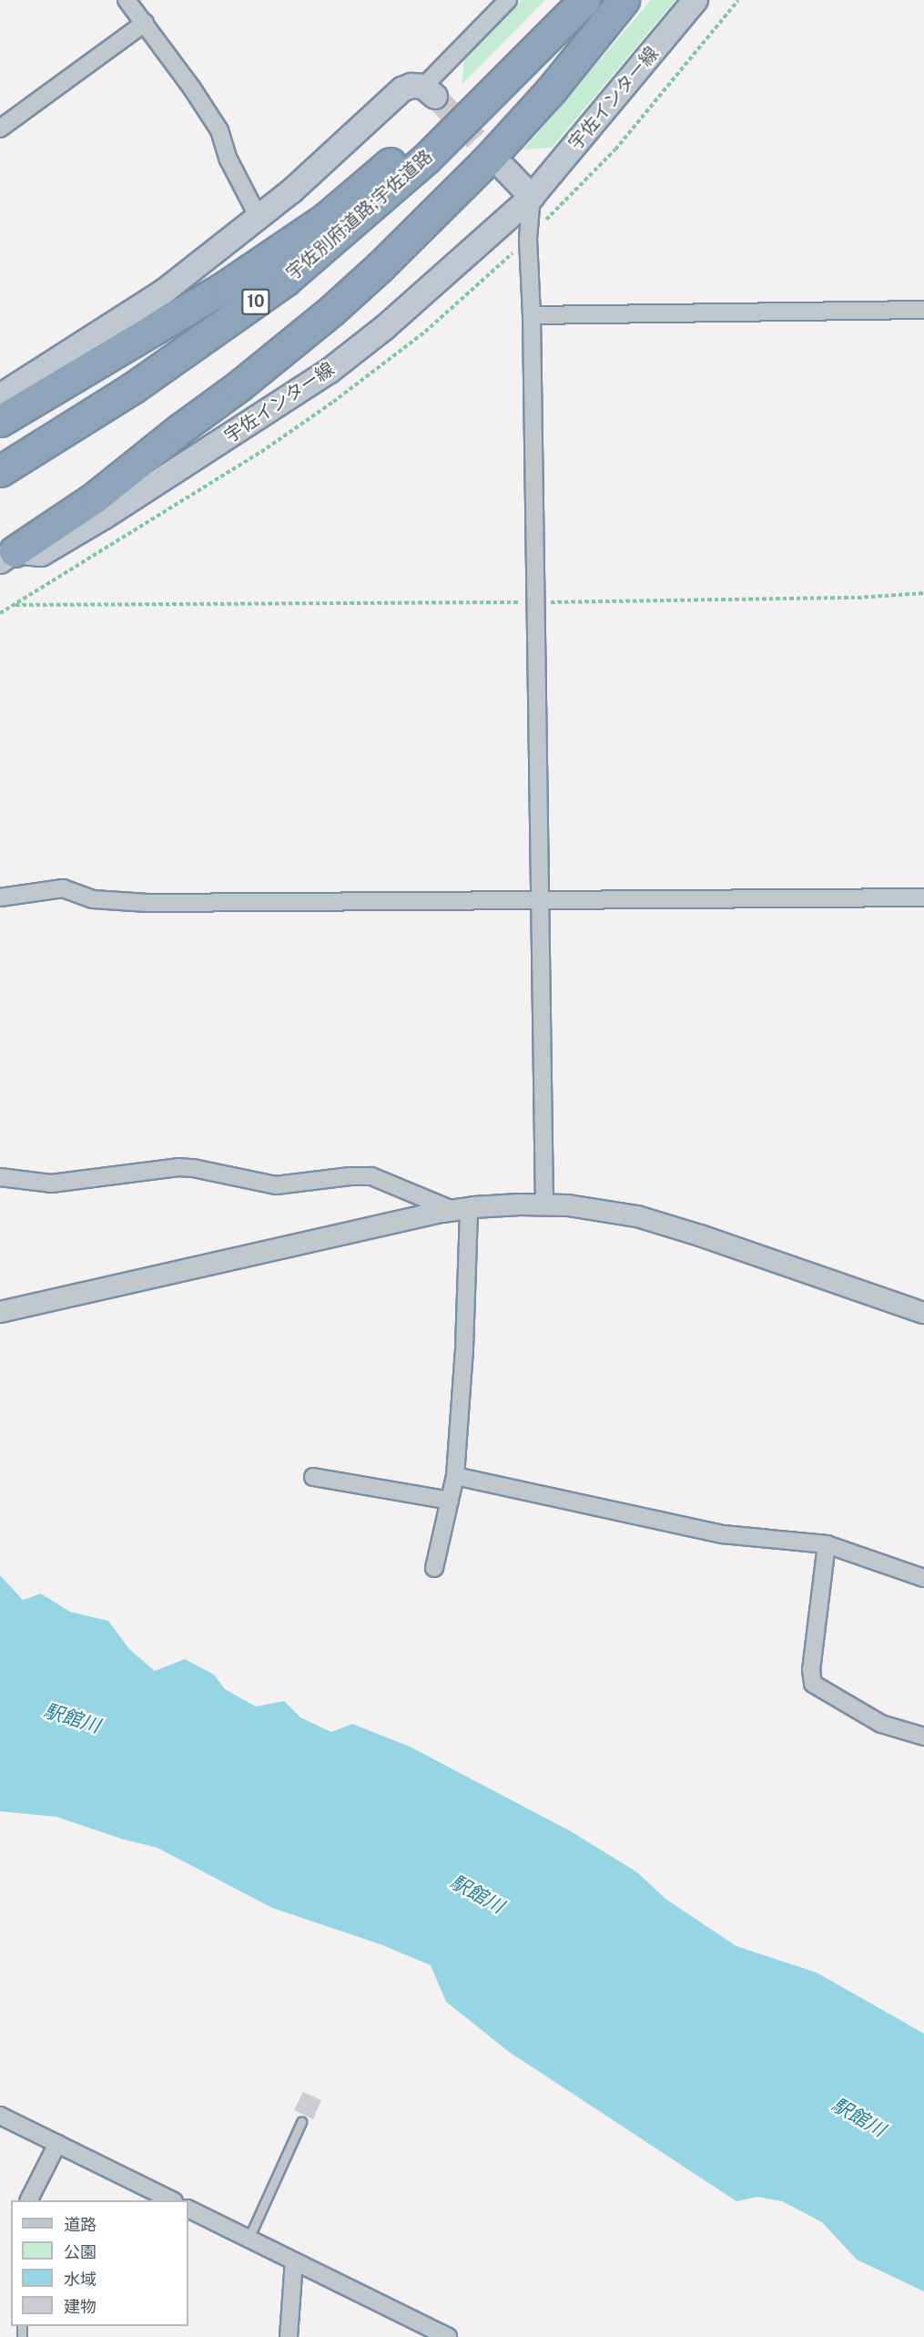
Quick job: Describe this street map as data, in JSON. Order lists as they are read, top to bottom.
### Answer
{
  "streets": {
    "highway": ["宇佐別府道路;宇佐道路", "10"],
    "main road": ["宇佐インター線"]
  },
  "water": ["駅館川"],
  "legend": [
    "道路",
    "公園",
    "水域",
    "建物"
  ]
}
